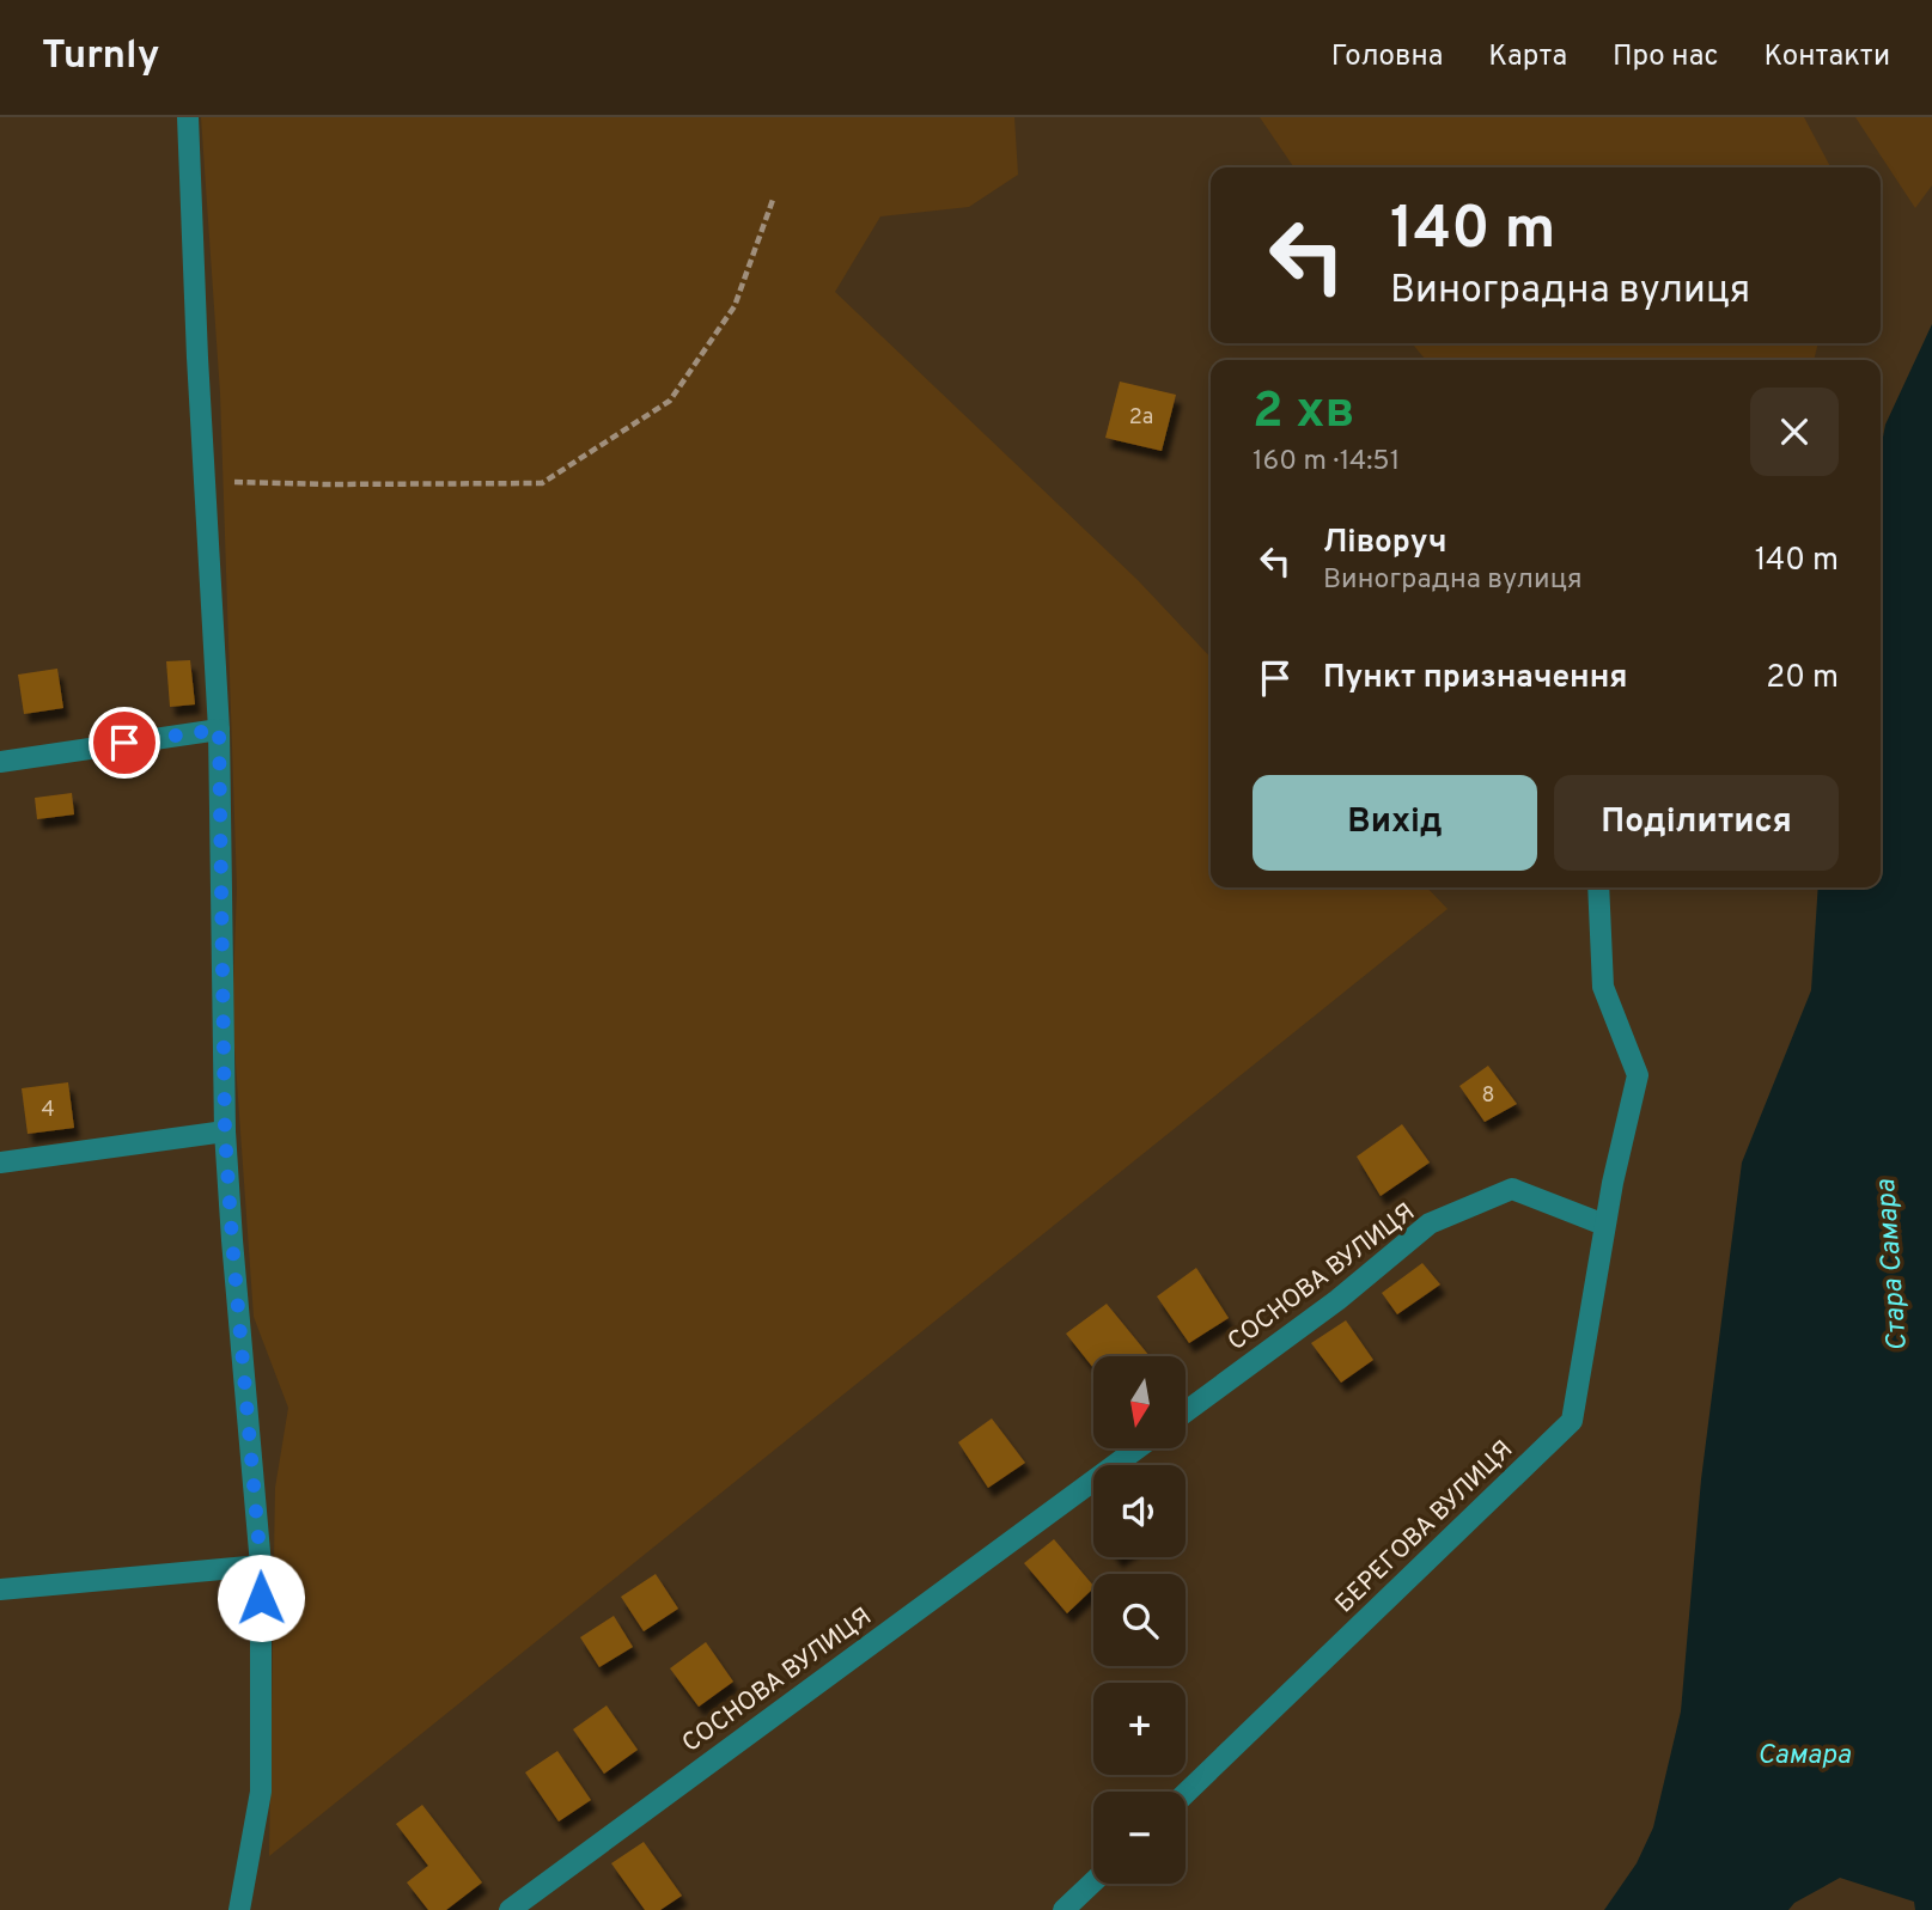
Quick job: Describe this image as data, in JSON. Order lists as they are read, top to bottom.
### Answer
{
  "streets": {
    "street": ["СОСНОВА ВУЛИЦЯ", "БЕРЕГОВА ВУЛИЦЯ"]
  },
  "crossings": [
    ["СОСНОВА ВУЛИЦЯ", "БЕРЕГОВА ВУЛИЦЯ"]
  ],
  "water": ["Стара Самара", "Самара"],
  "house_numbers": ["2а", "8", "4"],
  "north": "bottom",
  "page": {
    "header": "Turnly",
    "nav": [
      "Головна",
      "Карта",
      "Про нас",
      "Контакти"
    ],
    "turn": ["140 m", "Виноградна вулиця"],
    "heading": ["2 хв", "160 m · 14:51"],
    "list": [
      {
        "name": "Ліворуч",
        "note": "Виноградна вулиця",
        "value": "140 m"
      },
      {
        "name": "Пункт призначення",
        "value": "20 m"
      }
    ],
    "buttons": ["Вихід", "Поділитися"],
    "map_buttons": ["+", "−"]
  }
}
